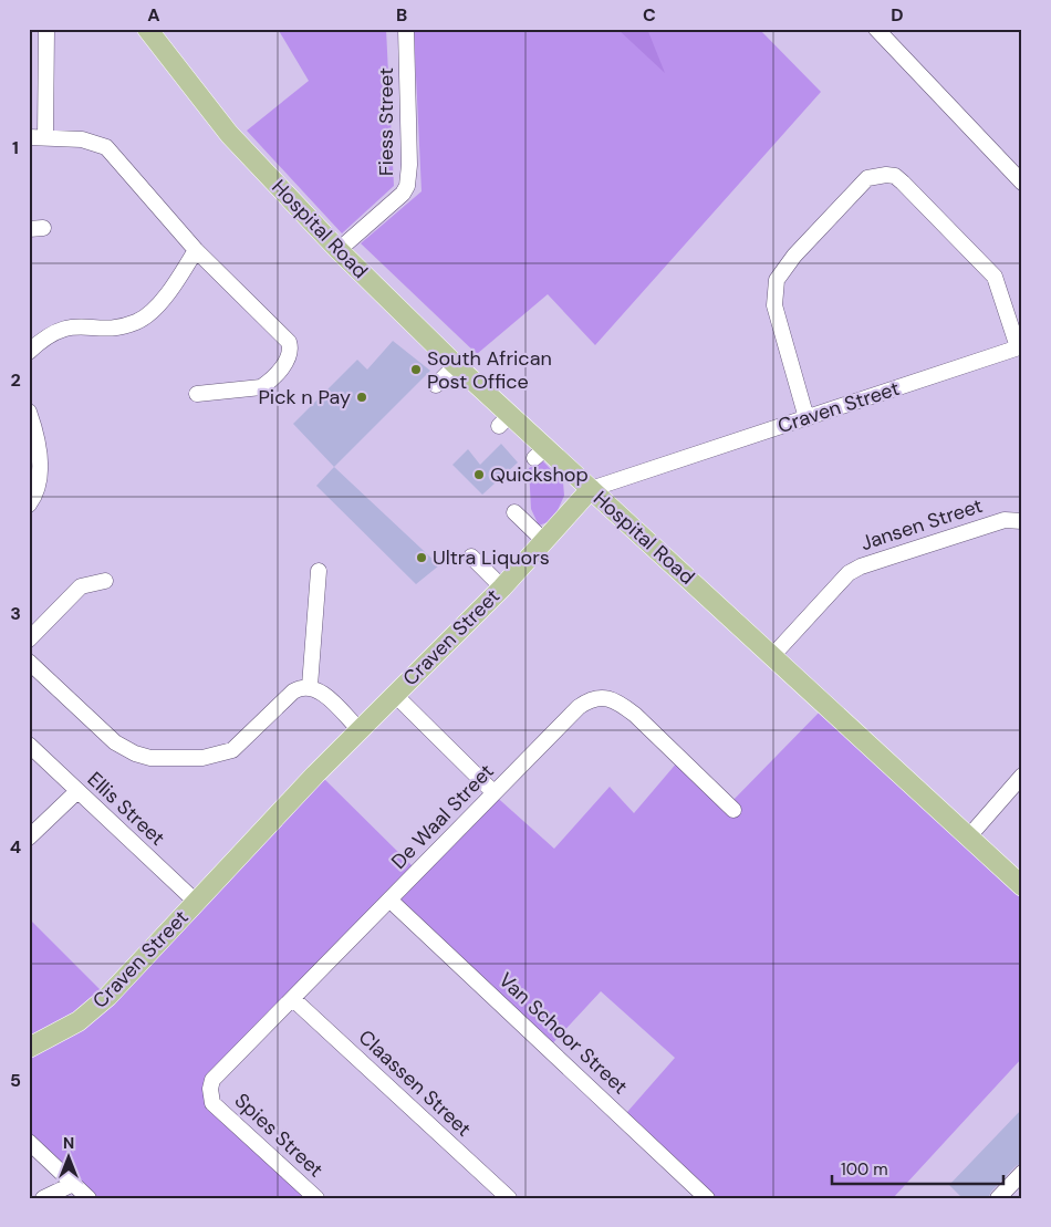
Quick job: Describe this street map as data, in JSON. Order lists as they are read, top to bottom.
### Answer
{
  "streets": {
    "main road": ["Hospital Road", "Craven Street"],
    "street": [
      "Fiess Street",
      "Jansen Street",
      "Ellis Street",
      "De Waal Street",
      "Van Schoor Street",
      "Claassen Street",
      "Spies Street"
    ]
  },
  "crossings": [
    ["Fiess Street", "Hospital Road"],
    ["Hospital Road", "Craven Street"],
    ["Hospital Road", "Jansen Street"],
    ["Craven Street", "Ellis Street"],
    ["De Waal Street", "Van Schoor Street"],
    ["De Waal Street", "Claassen Street"],
    ["De Waal Street", "Spies Street"]
  ],
  "places": [
    "South African Post Office",
    "Pick n Pay",
    "Quickshop",
    "Ultra Liquors"
  ],
  "scale_bar": "100 m",
  "north": "top",
  "grid": {
    "columns": [
      "A",
      "B",
      "C",
      "D"
    ],
    "rows": [
      "1",
      "2",
      "3",
      "4",
      "5"
    ]
  }
}
